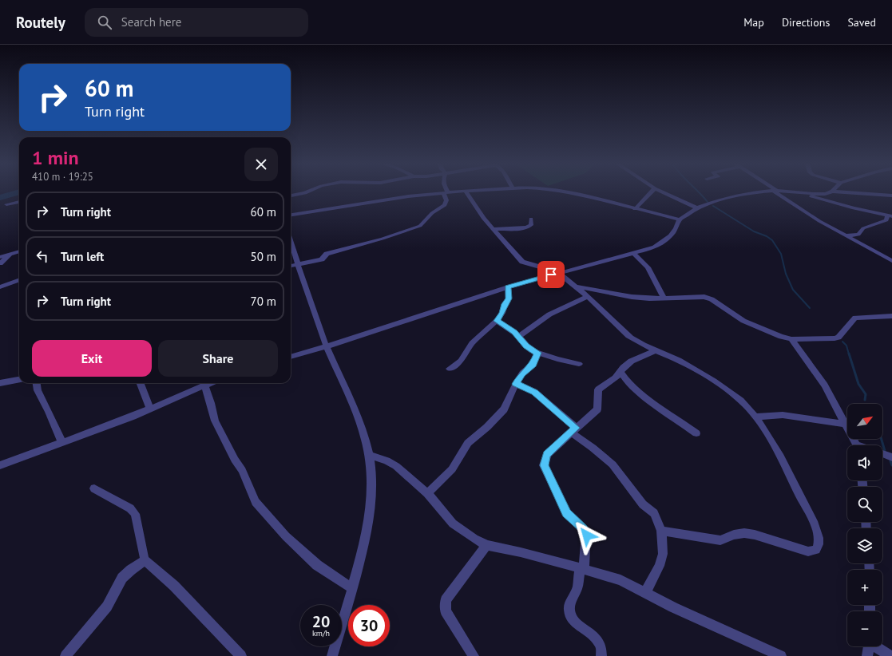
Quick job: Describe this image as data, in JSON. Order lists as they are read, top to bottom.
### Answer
{
  "north": "top right",
  "page": {
    "header": "Routely",
    "search": "Search here",
    "nav": ["Map", "Directions", "Saved"],
    "turn": ["60 m", "Turn right"],
    "heading": ["1 min", "410 m · 19:25"],
    "list": [
      {
        "name": "Turn right",
        "value": "60 m"
      },
      {
        "name": "Turn left",
        "value": "50 m"
      },
      {
        "name": "Turn right",
        "value": "70 m"
      }
    ],
    "buttons": ["Exit", "Share"],
    "map_buttons": ["+", "−"],
    "speed": "20 km/h",
    "limit": "30"
  }
}
